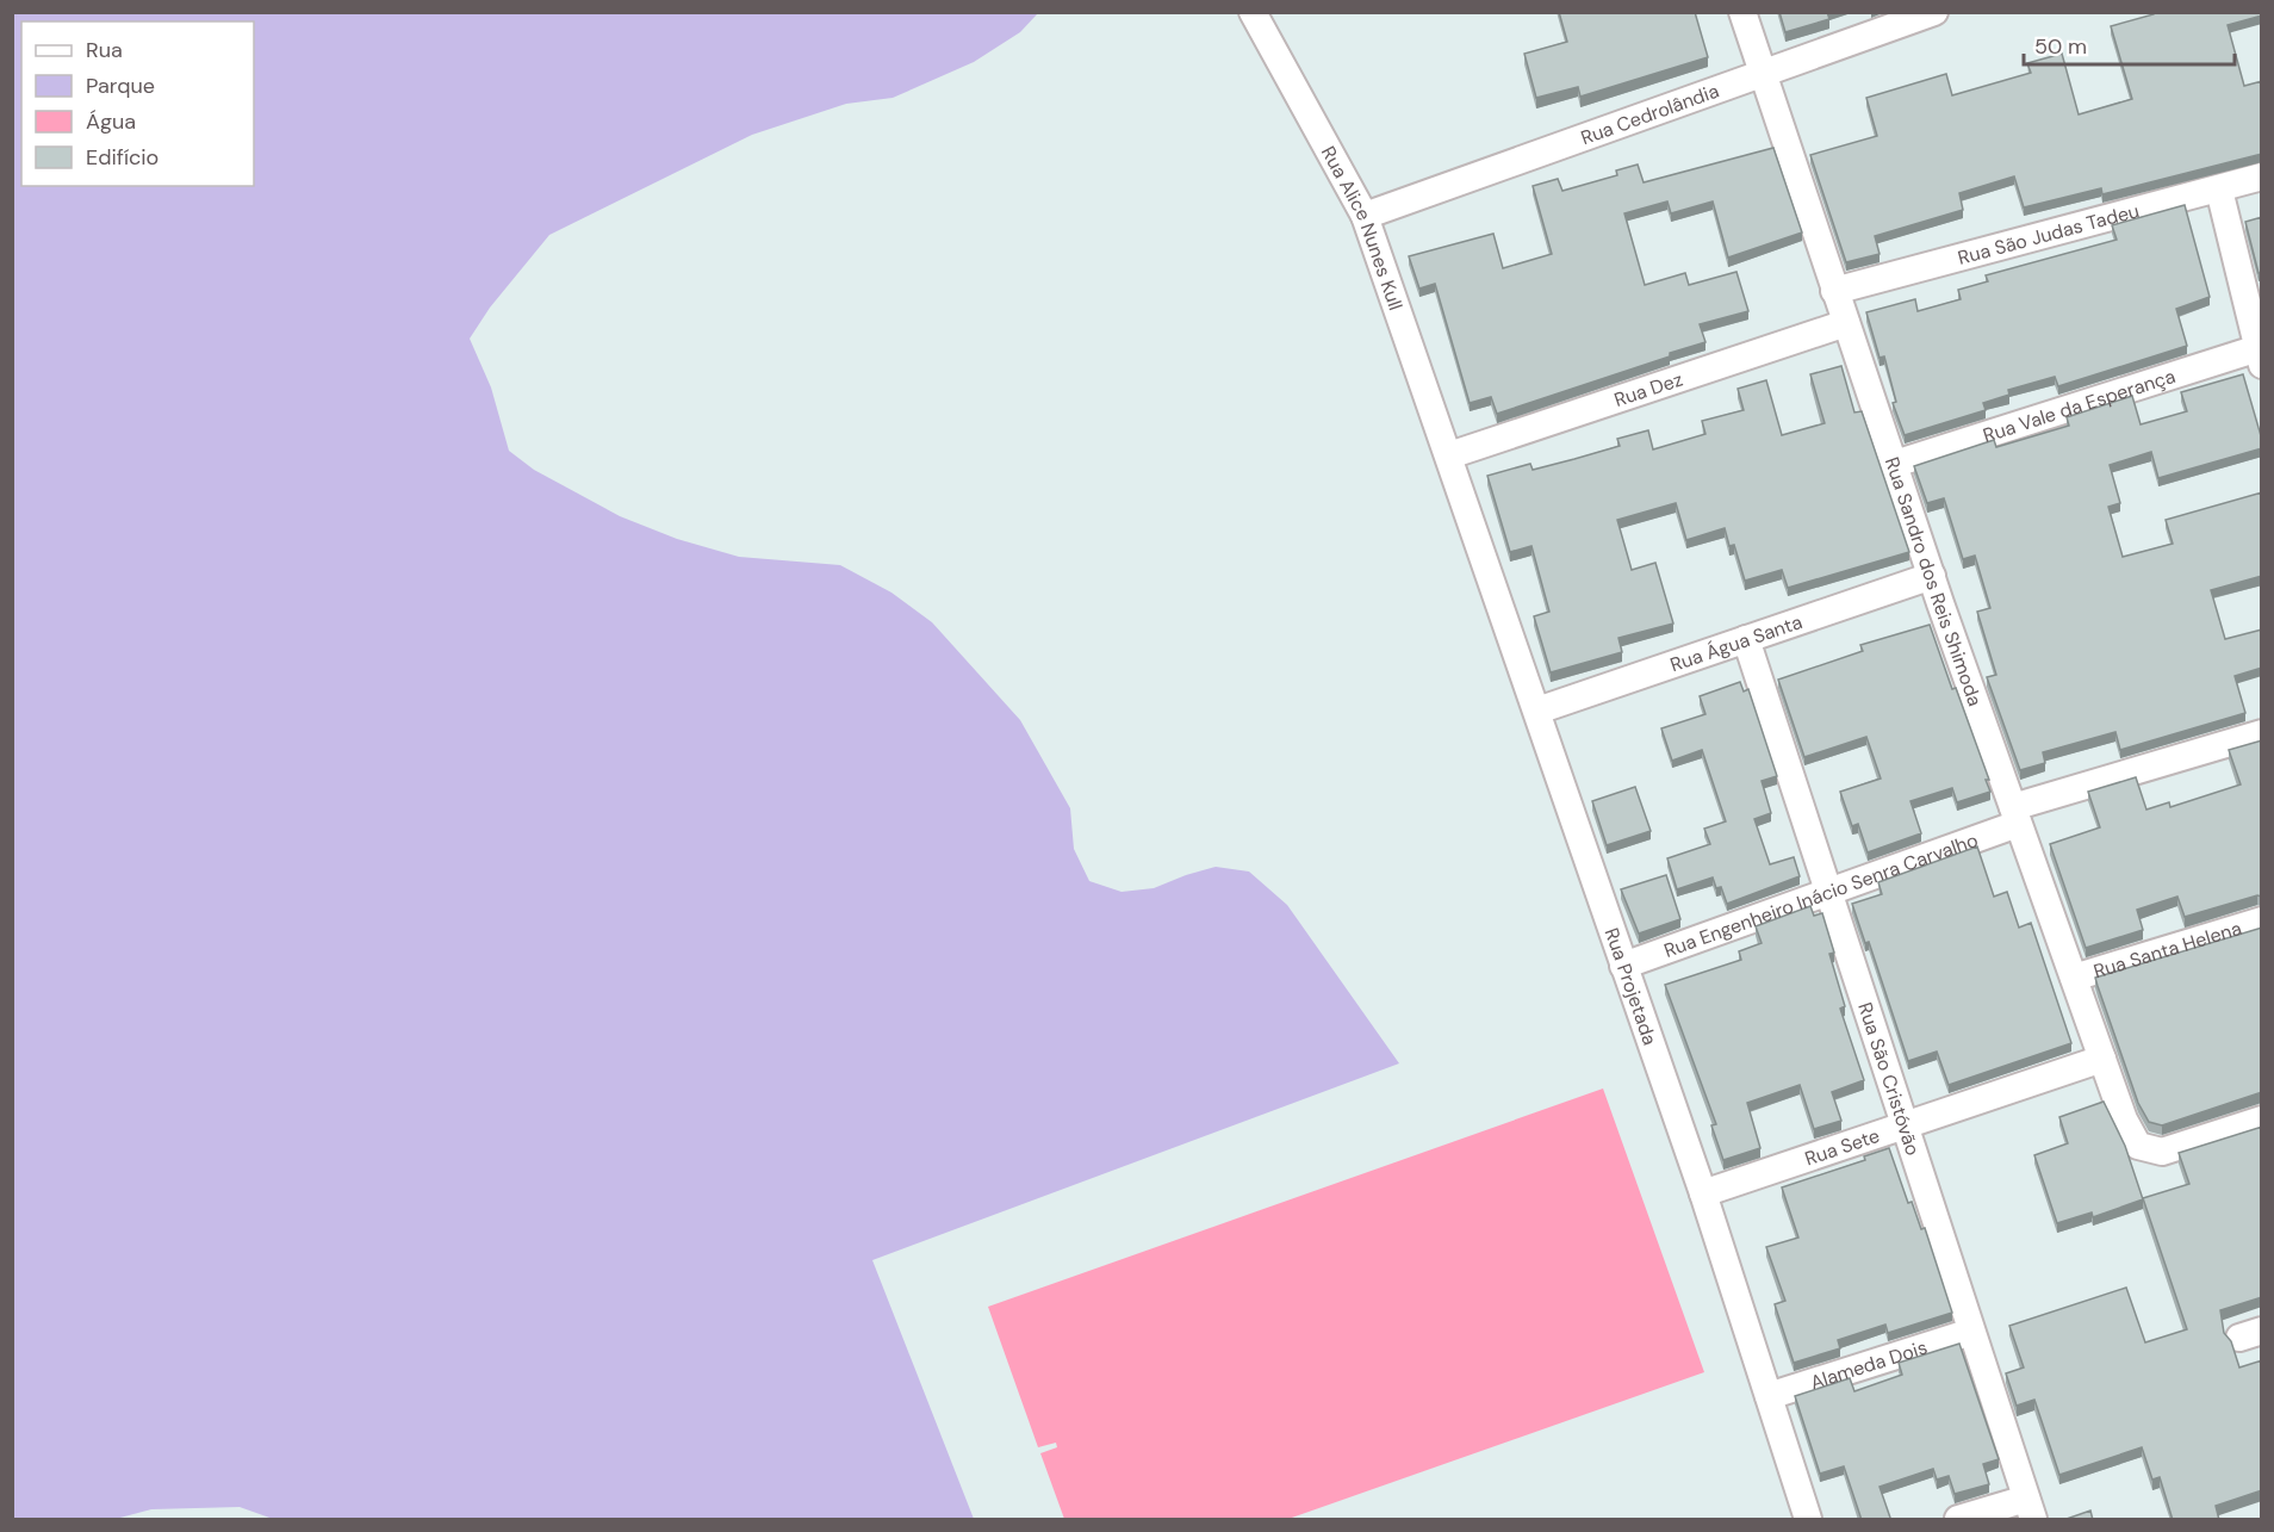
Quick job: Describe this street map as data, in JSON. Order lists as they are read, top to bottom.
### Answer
{
  "streets": {
    "street": [
      "Rua Cedrolândia",
      "Rua Alice Nunes Kull",
      "Rua São Judas Tadeu",
      "Rua Dez",
      "Rua Vale da Esperança",
      "Rua Sandro dos Reis Shimoda",
      "Rua Água Santa",
      "Rua Engenheiro Inácio Senra Carvalho",
      "Rua Santa Helena",
      "Rua Projetada",
      "Rua São Cristóvão",
      "Rua Sete",
      "Alameda Dois"
    ]
  },
  "crossings": [
    ["Rua Cedrolândia", "Rua Alice Nunes Kull"],
    ["Rua Cedrolândia", "Rua Sandro dos Reis Shimoda"],
    ["Rua Alice Nunes Kull", "Rua Dez"],
    ["Rua Alice Nunes Kull", "Rua Projetada"],
    ["Rua São Judas Tadeu", "Rua Sandro dos Reis Shimoda"],
    ["Rua Dez", "Rua Sandro dos Reis Shimoda"],
    ["Rua Dez", "Rua Projetada"],
    ["Rua Vale da Esperança", "Rua Sandro dos Reis Shimoda"],
    ["Rua Sandro dos Reis Shimoda", "Rua Água Santa"],
    ["Rua Sandro dos Reis Shimoda", "Rua Engenheiro Inácio Senra Carvalho"],
    ["Rua Sandro dos Reis Shimoda", "Rua Santa Helena"],
    ["Rua Sandro dos Reis Shimoda", "Rua Sete"],
    ["Rua Água Santa", "Rua Projetada"],
    ["Rua Água Santa", "Rua São Cristóvão"],
    ["Rua Engenheiro Inácio Senra Carvalho", "Rua Projetada"],
    ["Rua Engenheiro Inácio Senra Carvalho", "Rua São Cristóvão"],
    ["Rua Projetada", "Rua Sete"],
    ["Rua Projetada", "Alameda Dois"],
    ["Rua São Cristóvão", "Rua Sete"],
    ["Rua São Cristóvão", "Alameda Dois"]
  ],
  "legend": [
    "Rua",
    "Parque",
    "Água",
    "Edifício"
  ],
  "scale_bar": "50 m"
}
